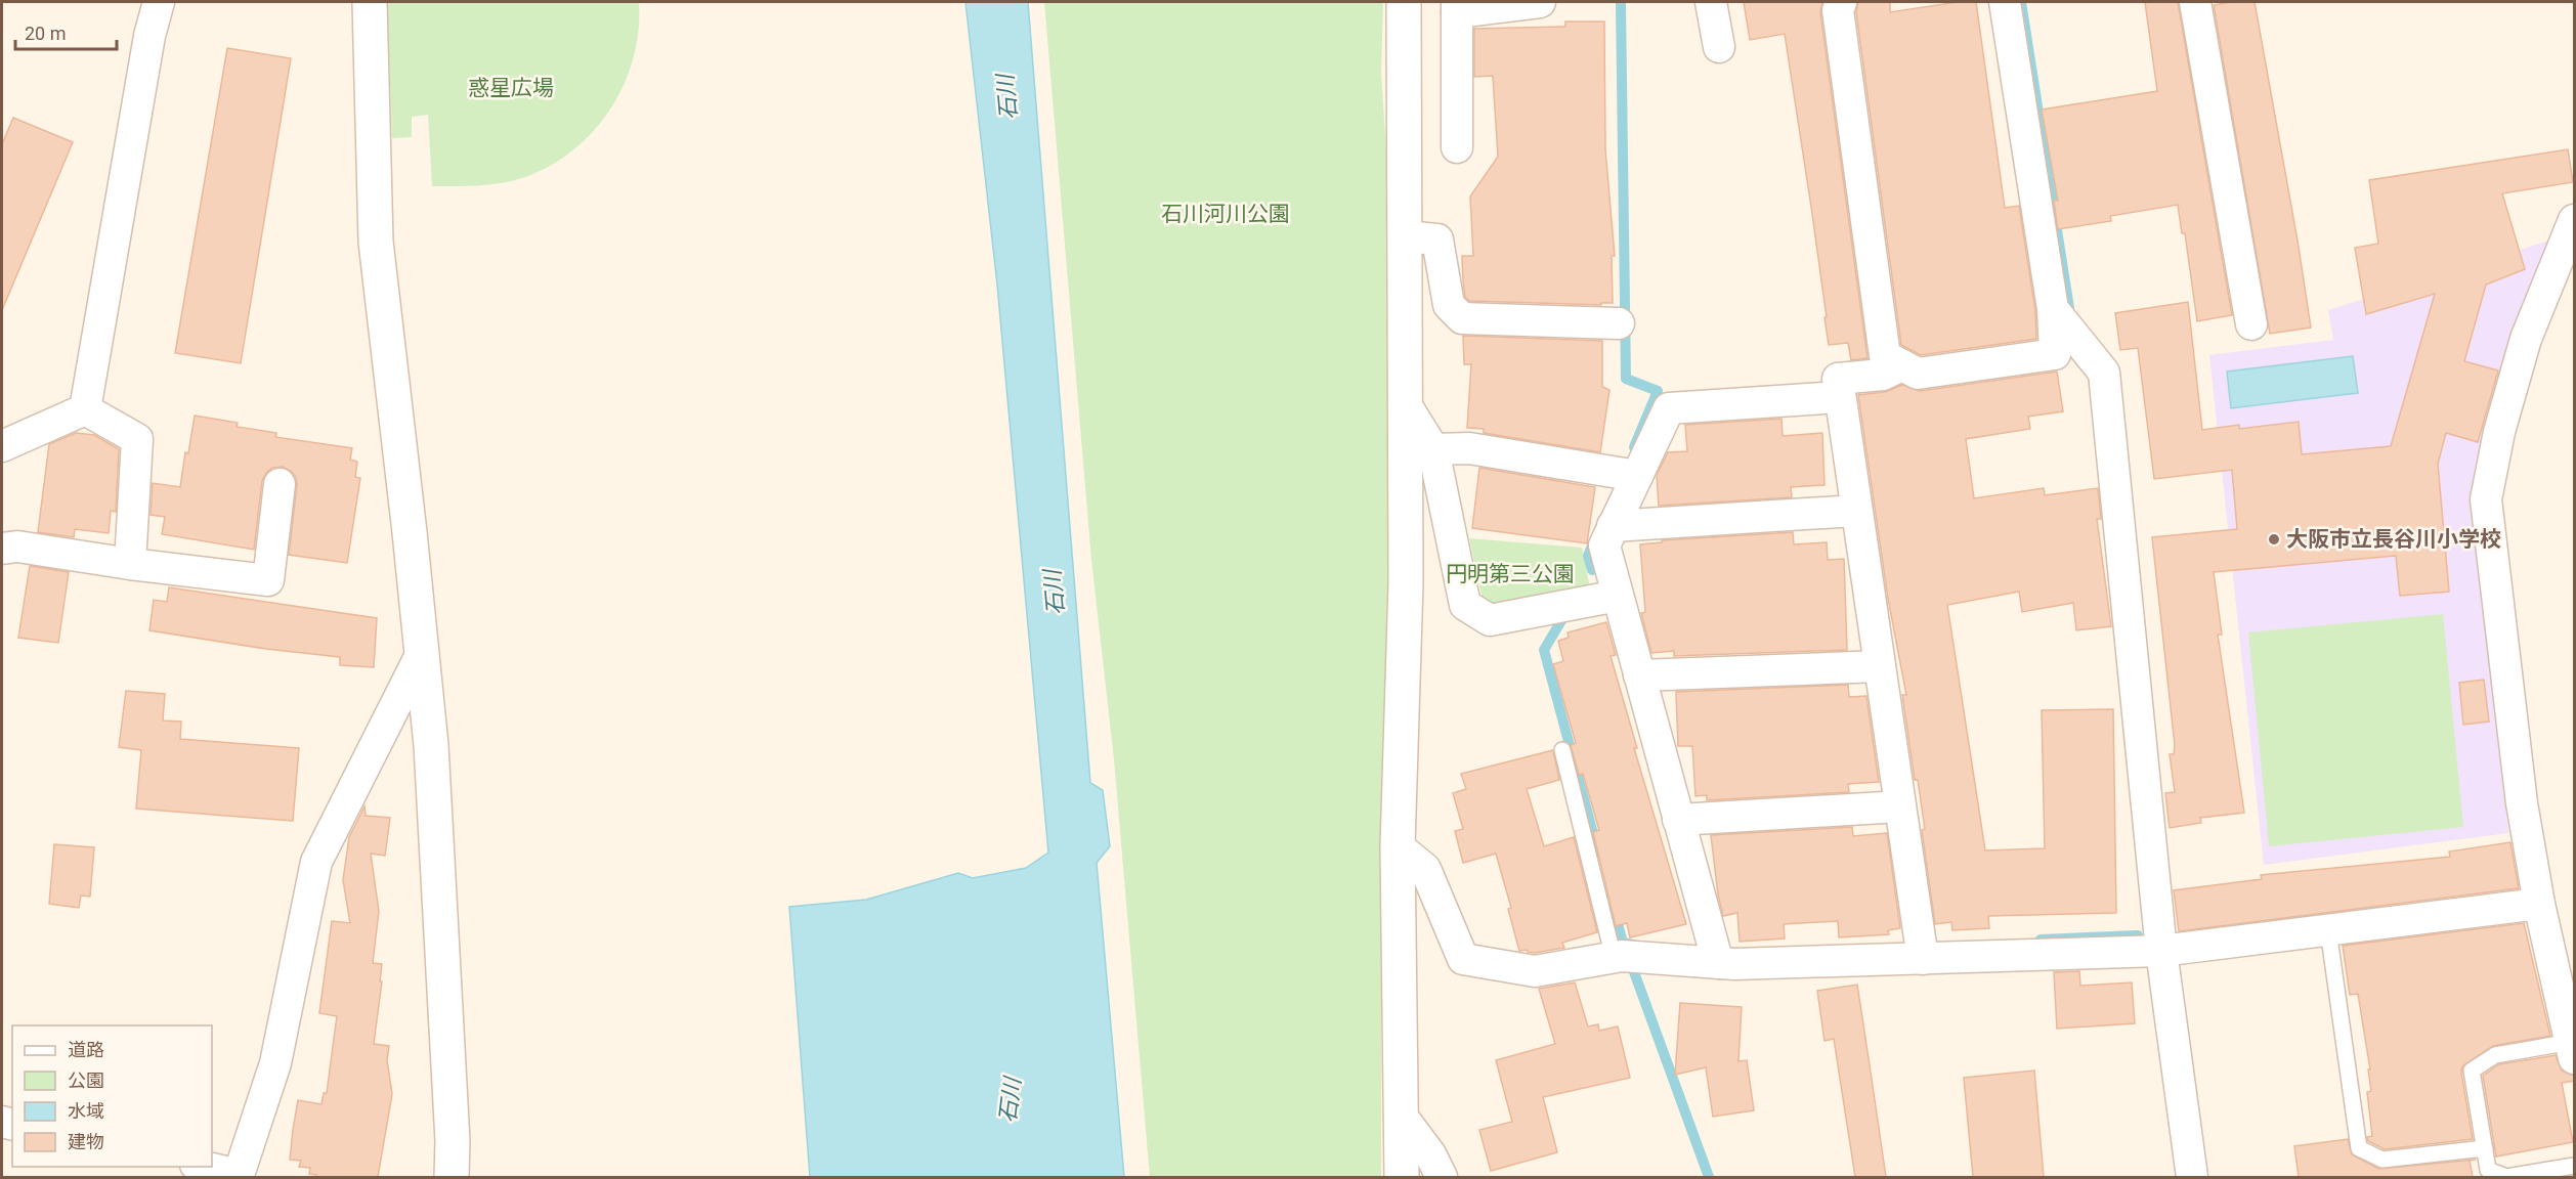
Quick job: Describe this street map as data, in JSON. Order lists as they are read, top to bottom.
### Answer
{
  "water": ["石川"],
  "parks": ["惑星広場", "石川河川公園", "円明第三公園"],
  "places": ["大阪市立長谷川小学校"],
  "legend": [
    "道路",
    "公園",
    "水域",
    "建物"
  ],
  "scale_bar": "20 m"
}
